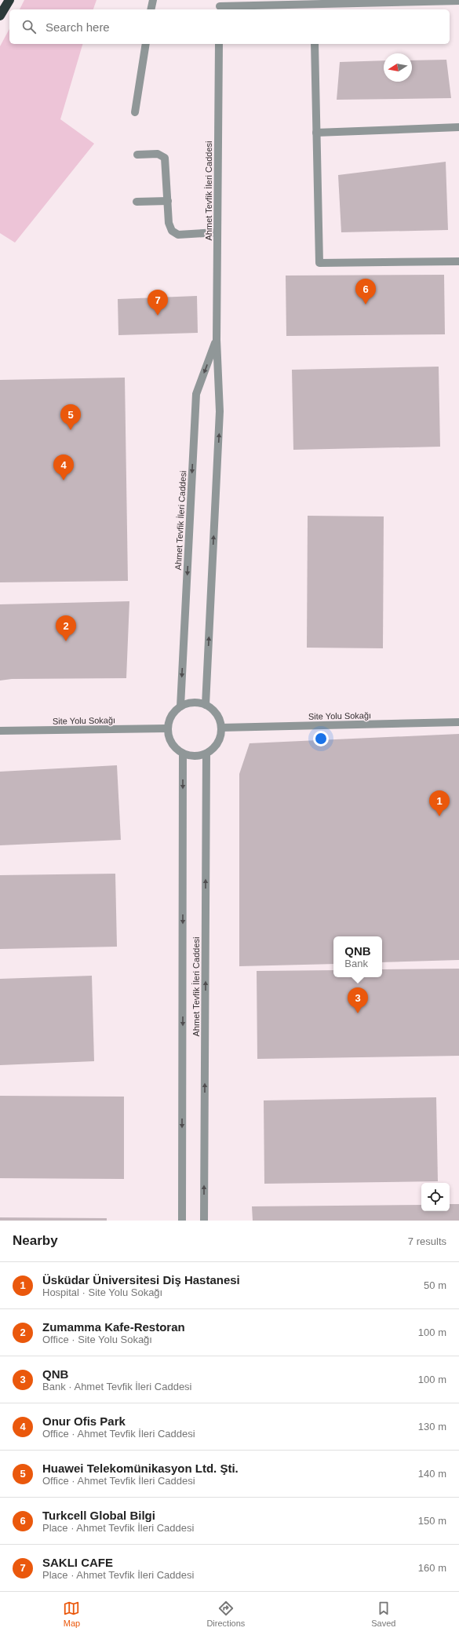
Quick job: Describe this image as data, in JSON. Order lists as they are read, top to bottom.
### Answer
{
  "streets": {
    "street": ["Ahmet Tevfik İleri Caddesi", "Site Yolu Sokağı"]
  },
  "crossings": [
    ["Ahmet Tevfik İleri Caddesi", "Site Yolu Sokağı"]
  ],
  "north": "left",
  "page": {
    "search": "Search here",
    "pins": [
      "6",
      "7",
      "5",
      "4",
      "2",
      "1",
      "3"
    ],
    "popup": ["QNB", "Bank"],
    "heading": ["Nearby", "7 results"],
    "list": [
      {
        "mark": "1",
        "name": "Üsküdar Üniversitesi Diş Hastanesi",
        "note": "Hospital · Site Yolu Sokağı",
        "value": "50 m"
      },
      {
        "mark": "2",
        "name": "Zumamma Kafe-Restoran",
        "note": "Office · Site Yolu Sokağı",
        "value": "100 m"
      },
      {
        "mark": "3",
        "name": "QNB",
        "note": "Bank · Ahmet Tevfik İleri Caddesi",
        "value": "100 m"
      },
      {
        "mark": "4",
        "name": "Onur Ofis Park",
        "note": "Office · Ahmet Tevfik İleri Caddesi",
        "value": "130 m"
      },
      {
        "mark": "5",
        "name": "Huawei Telekomünikasyon Ltd. Şti.",
        "note": "Office · Ahmet Tevfik İleri Caddesi",
        "value": "140 m"
      },
      {
        "mark": "6",
        "name": "Turkcell Global Bilgi",
        "note": "Place · Ahmet Tevfik İleri Caddesi",
        "value": "150 m"
      },
      {
        "mark": "7",
        "name": "SAKLI CAFE",
        "note": "Place · Ahmet Tevfik İleri Caddesi",
        "value": "160 m"
      }
    ],
    "nav": ["Map", "Directions", "Saved"]
  }
}
